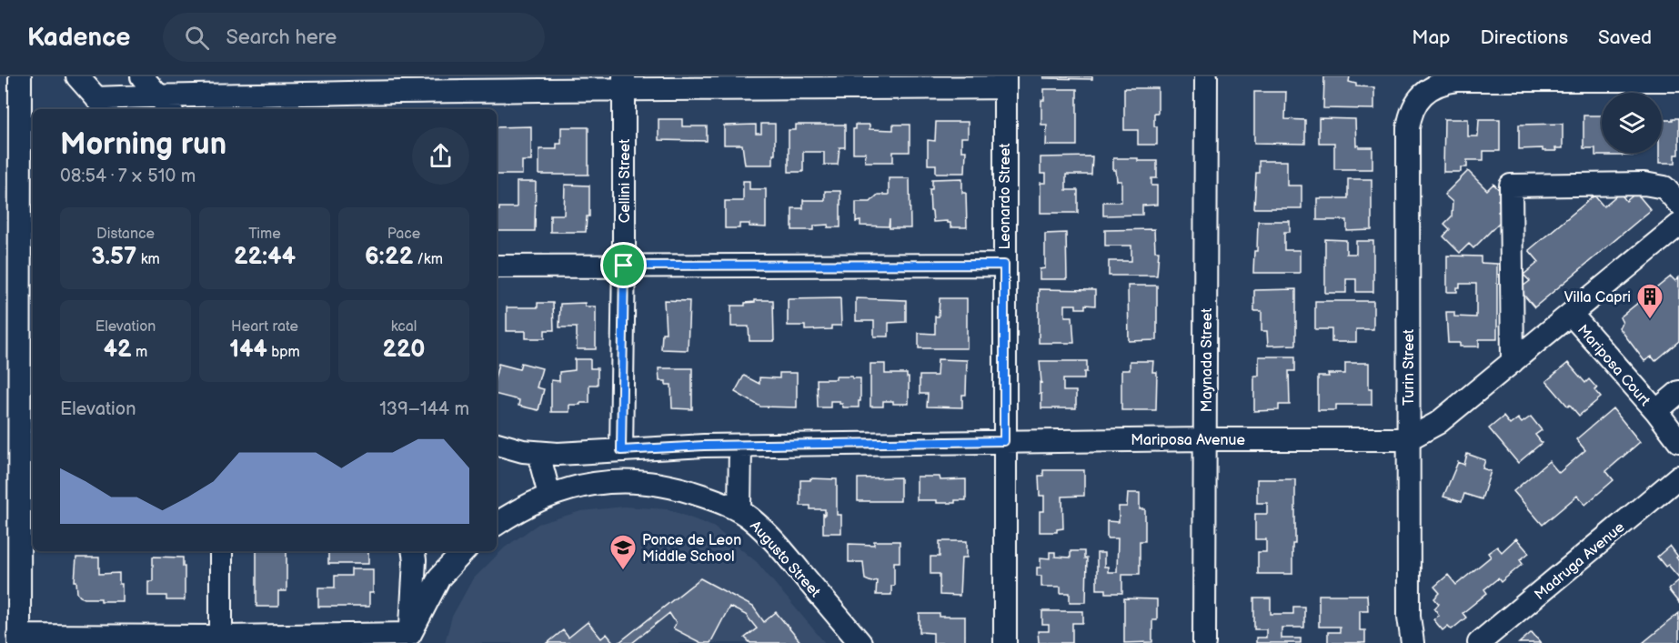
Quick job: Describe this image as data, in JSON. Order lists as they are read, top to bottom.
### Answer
{
  "streets": {
    "street": [
      "Cellini Street",
      "Leonardo Street",
      "Maynada Street",
      "Mariposa Court",
      "Turin Street",
      "Mariposa Avenue",
      "Augusto Street",
      "Madruga Avenue"
    ]
  },
  "crossings": [
    ["Cellini Street", "Mariposa Avenue"],
    ["Leonardo Street", "Mariposa Avenue"],
    ["Maynada Street", "Mariposa Avenue"],
    ["Mariposa Court", "Mariposa Avenue"],
    ["Turin Street", "Mariposa Avenue"]
  ],
  "places": {
    "building": ["Villa Capri"],
    "school or university": ["Ponce de Leon Middle School"]
  },
  "page": {
    "header": "Kadence",
    "search": "Search here",
    "nav": ["Map", "Directions", "Saved"],
    "heading": ["Morning run", "08:54 · 7 × 510 m"],
    "stats": [
      ["Distance", "3.57 km"],
      ["Time", "22:44"],
      ["Pace", "6:22 /km"],
      ["Elevation", "42 m"],
      ["Heart rate", "144 bpm"],
      ["kcal", "220"]
    ],
    "chart": ["Elevation", "139–144 m"]
  }
}
